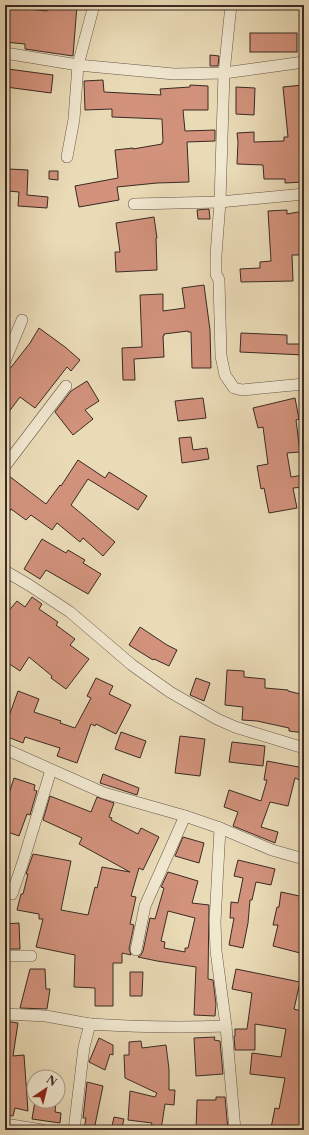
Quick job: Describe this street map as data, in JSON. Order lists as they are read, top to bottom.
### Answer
{
  "north": "top right"
}
